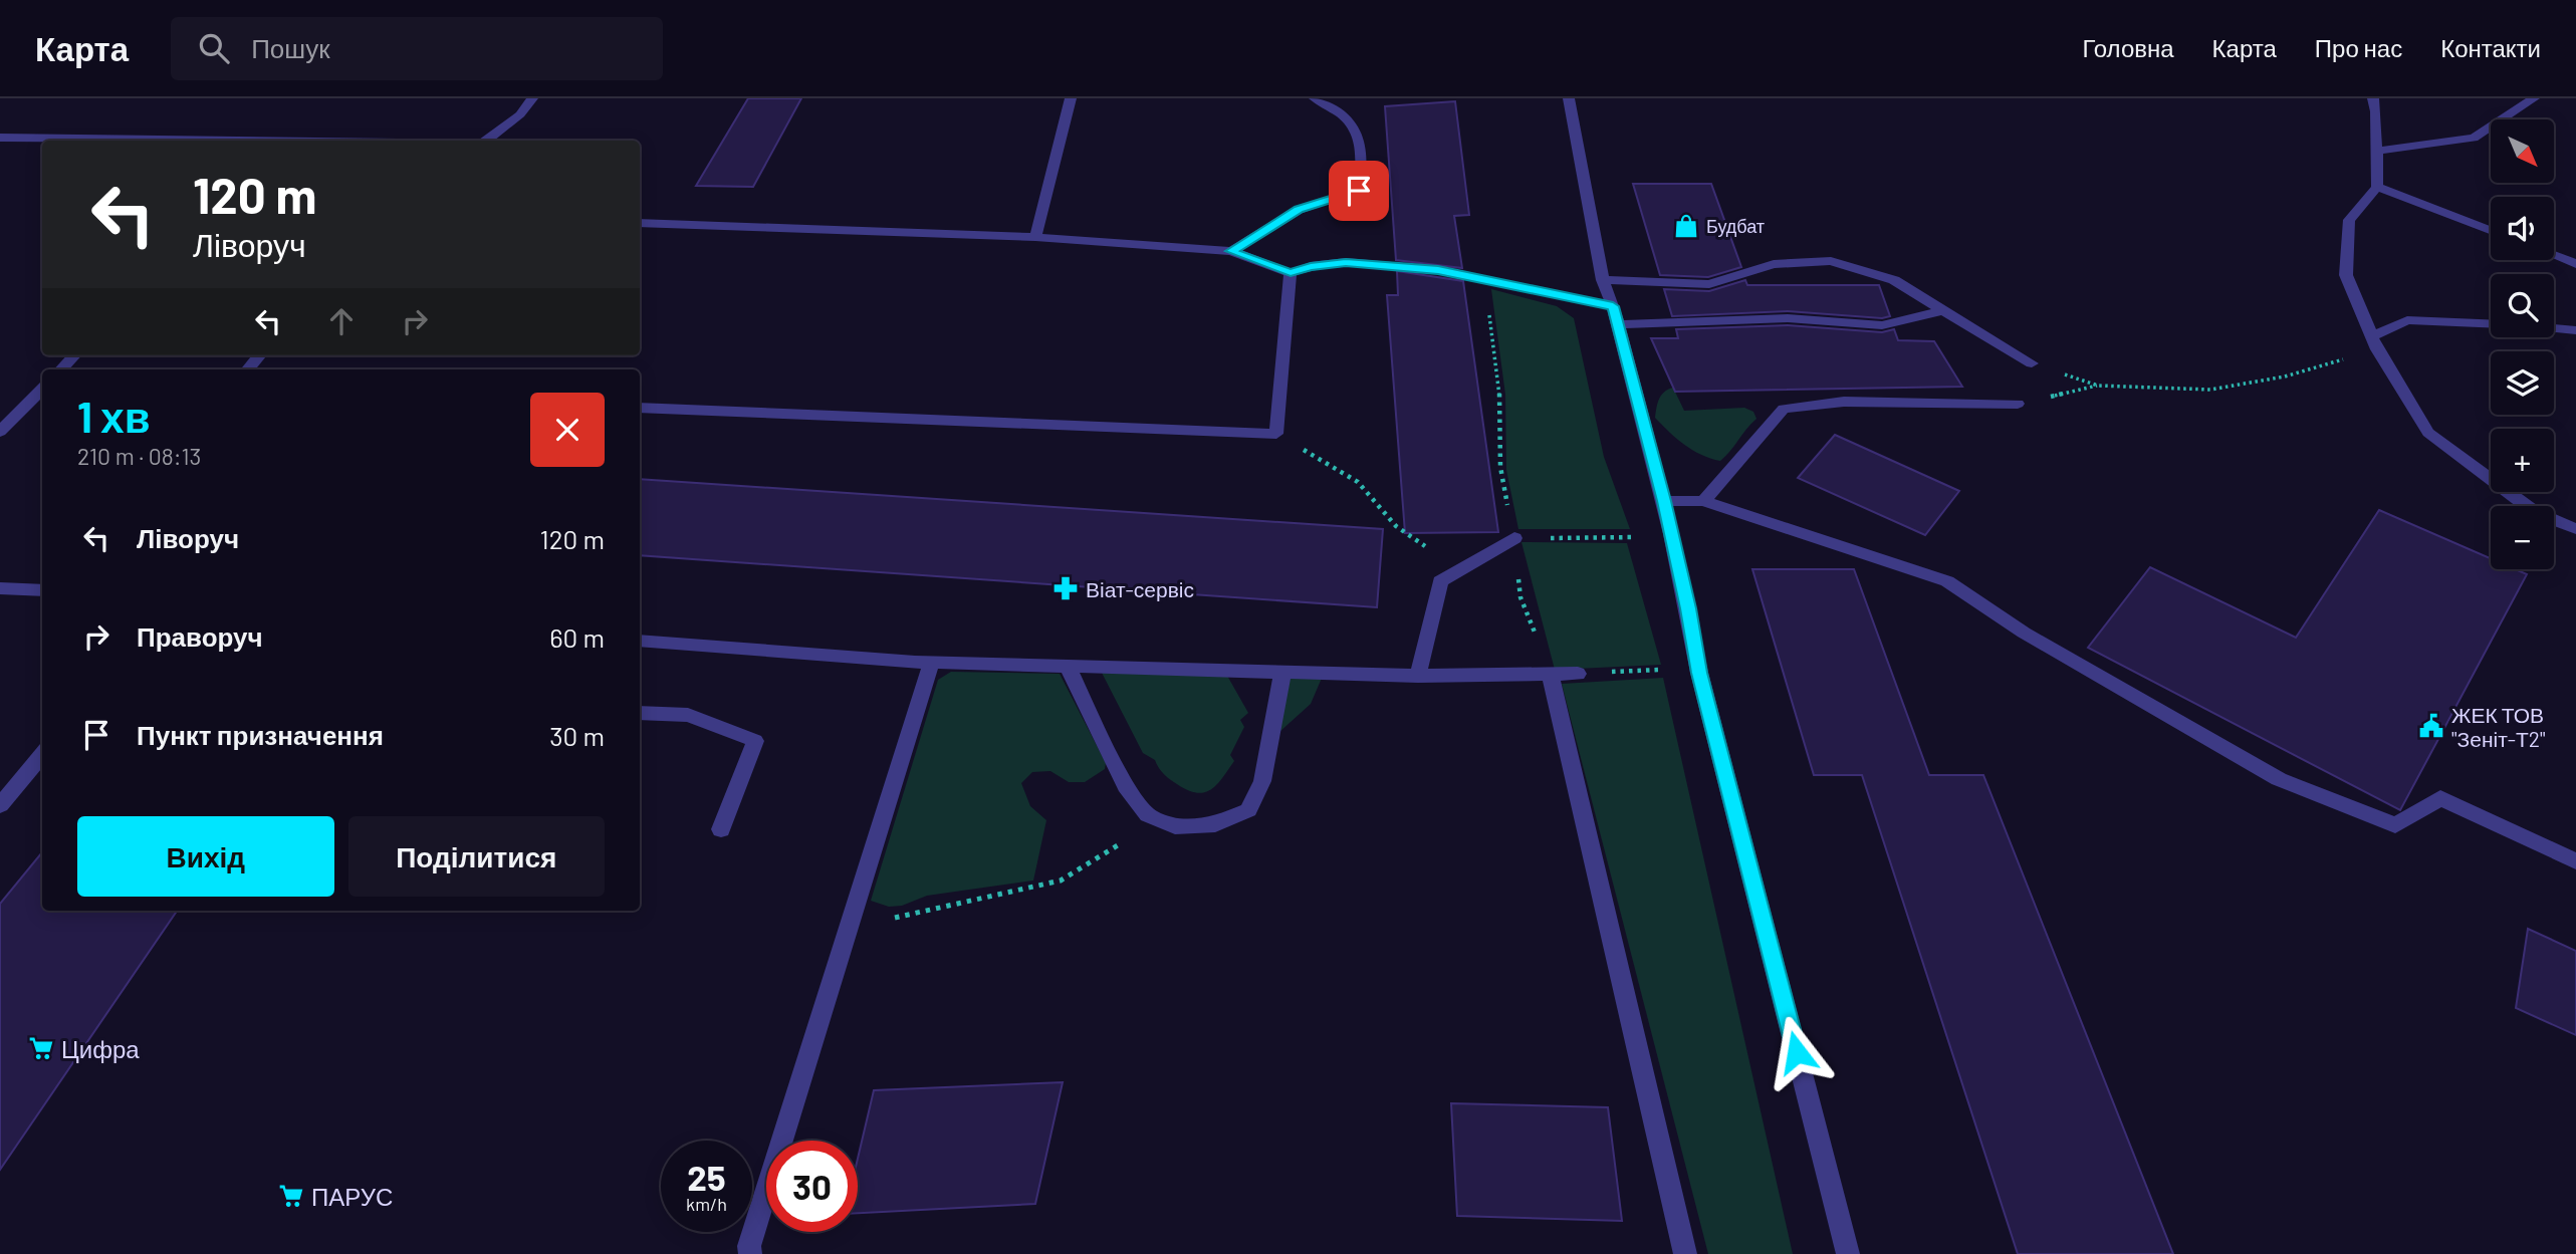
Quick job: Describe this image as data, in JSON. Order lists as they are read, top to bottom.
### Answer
{
  "places": {
    "shop": ["Будбат"],
    "pharmacy": ["Віат-сервіс"],
    "public building": ["ЖЕК ТОВ \"Зеніт-Т2\""],
    "supermarket": ["Цифра", "ПАРУС"]
  },
  "north": "bottom right",
  "page": {
    "header": "Карта",
    "search": "Пошук",
    "nav": [
      "Головна",
      "Карта",
      "Про нас",
      "Контакти"
    ],
    "map_buttons": ["+", "−"],
    "turn": ["120 m", "Ліворуч"],
    "heading": ["1 хв", "210 m · 08:13"],
    "list": [
      {
        "name": "Ліворуч",
        "value": "120 m"
      },
      {
        "name": "Праворуч",
        "value": "60 m"
      },
      {
        "name": "Пункт призначення",
        "value": "30 m"
      }
    ],
    "buttons": ["Вихід", "Поділитися"],
    "speed": "25 km/h",
    "limit": "30"
  }
}
